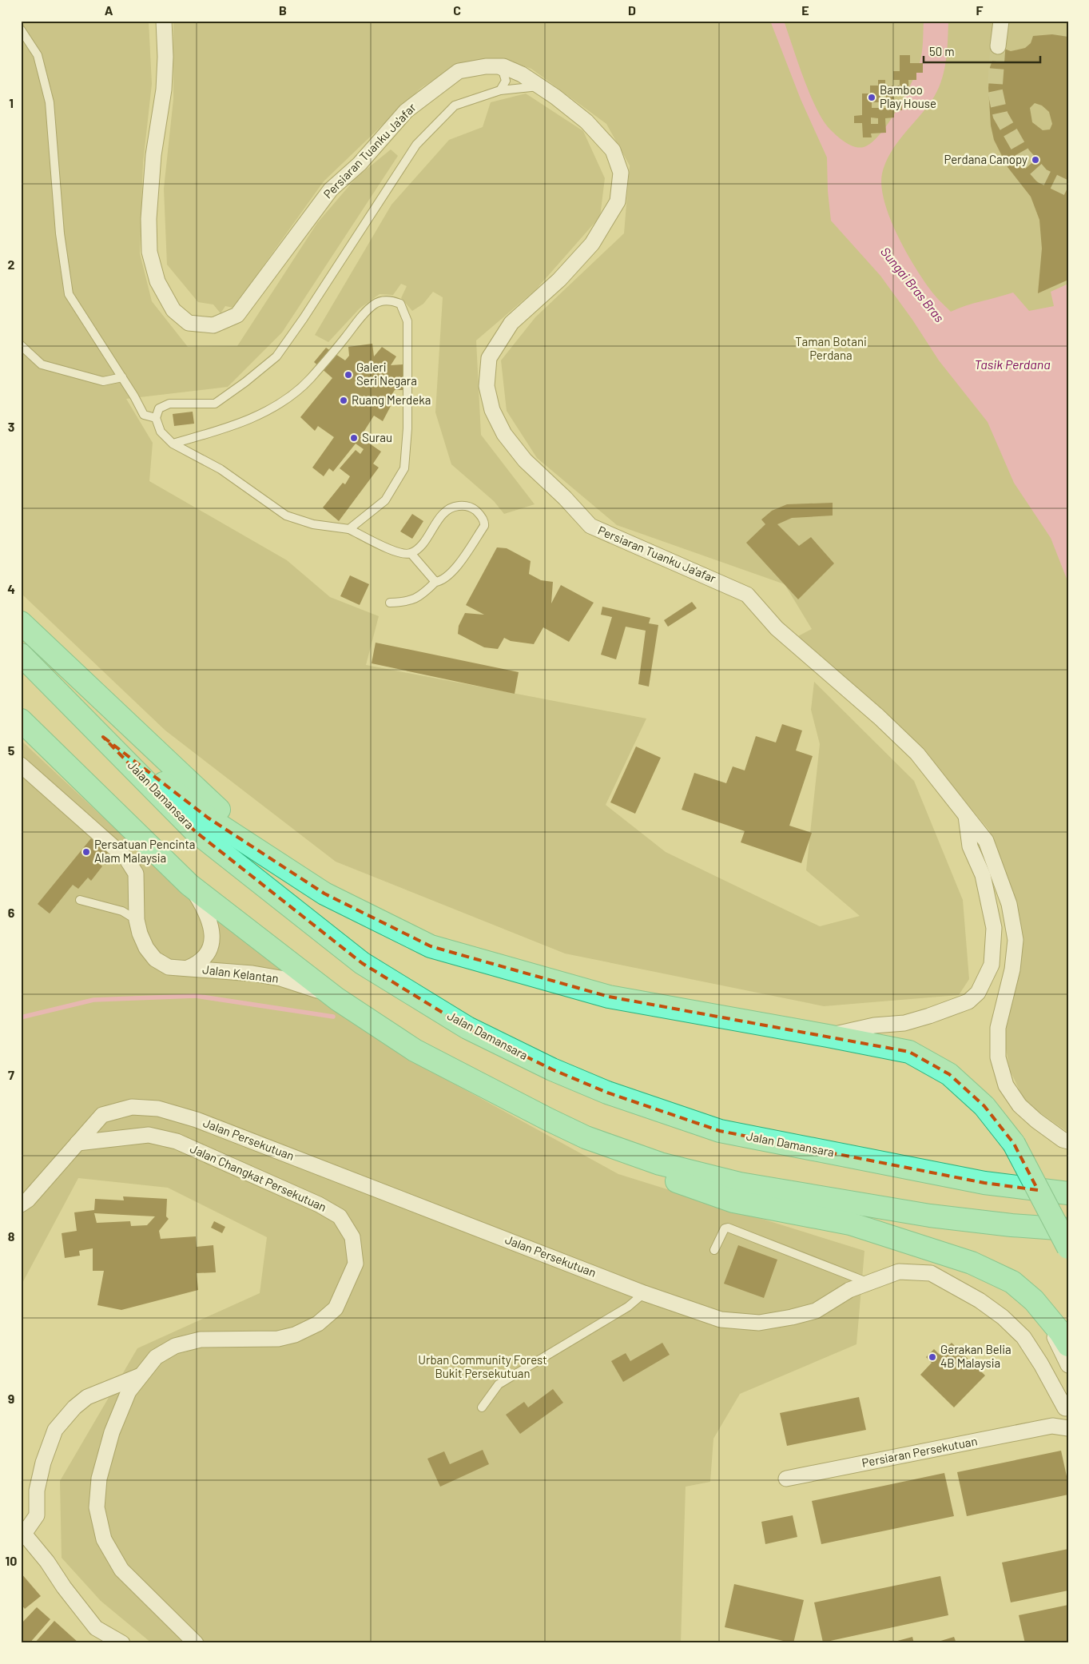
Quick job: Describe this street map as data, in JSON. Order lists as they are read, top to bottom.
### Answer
{
  "streets": {
    "main road": ["Jalan Damansara"],
    "street": [
      "Persiaran Tuanku Ja'afar",
      "Jalan Kelantan",
      "Jalan Persekutuan",
      "Jalan Changkat Persekutuan",
      "Persiaran Persekutuan"
    ]
  },
  "crossings": [
    ["Jalan Persekutuan", "Jalan Changkat Persekutuan"]
  ],
  "water": ["Sungai Bras Bras", "Tasik Perdana"],
  "parks": ["Taman Botani Perdana", "Urban Community Forest Bukit Persekutuan"],
  "places": [
    "Bamboo Play House",
    "Perdana Canopy",
    "Galeri Seri Negara",
    "Ruang Merdeka",
    "Surau",
    "Persatuan Pencinta Alam Malaysia",
    "Gerakan Belia 4B Malaysia"
  ],
  "scale_bar": "50 m",
  "grid": {
    "columns": [
      "A",
      "B",
      "C",
      "D",
      "E",
      "F"
    ],
    "rows": [
      "1",
      "2",
      "3",
      "4",
      "5",
      "6",
      "7",
      "8",
      "9",
      "10"
    ]
  }
}
